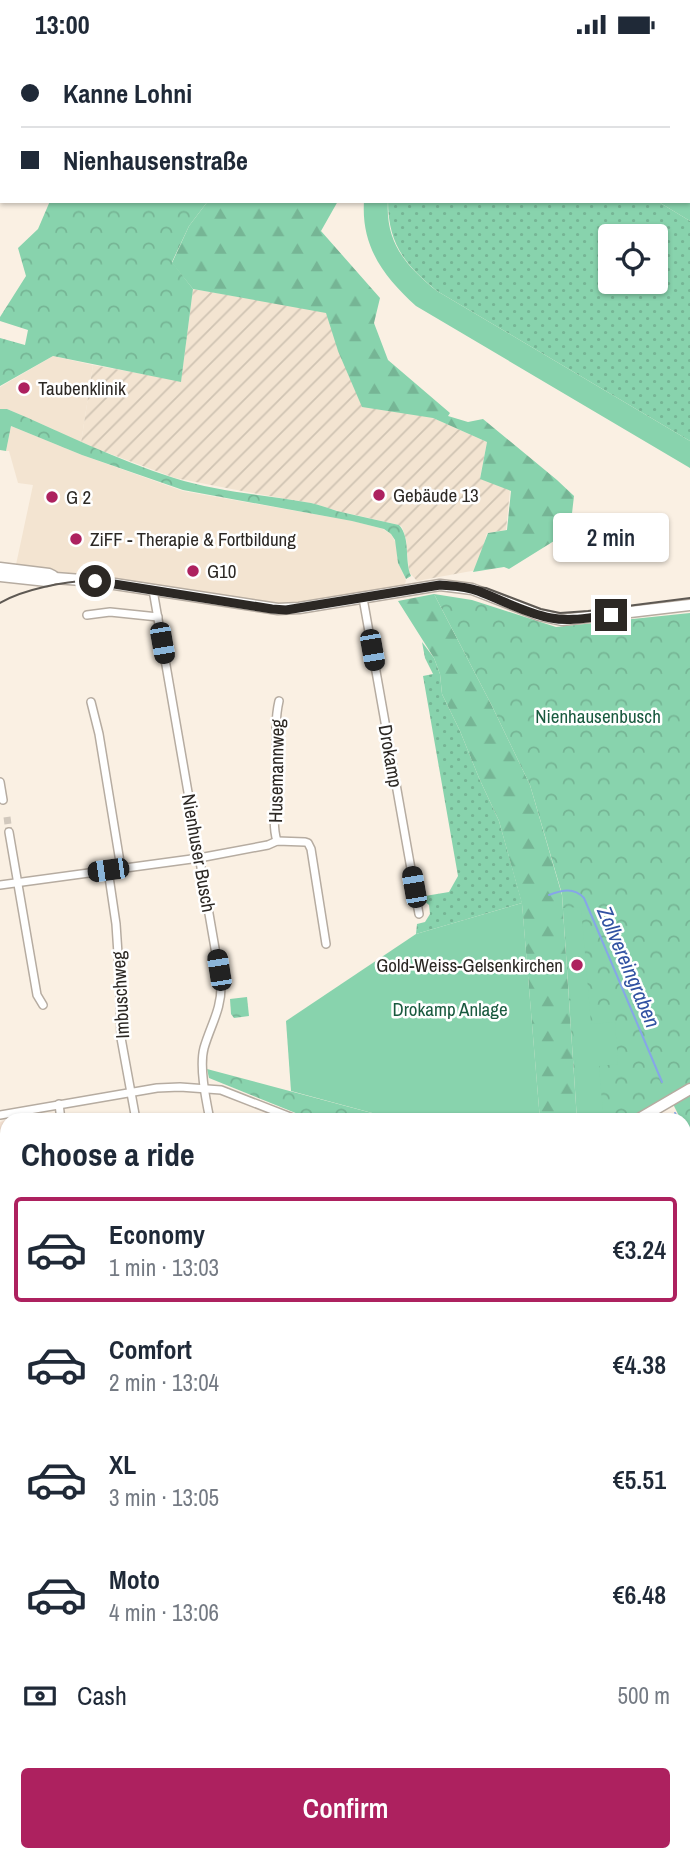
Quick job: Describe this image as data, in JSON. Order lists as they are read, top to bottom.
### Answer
{
  "streets": {
    "street": [
      "Drokamp",
      "Husemannweg",
      "Nienhuser Busch",
      "Imbuschweg"
    ]
  },
  "crossings": [
    ["Husemannweg", "Nienhuser Busch"],
    ["Husemannweg", "Imbuschweg"]
  ],
  "water": ["Zollvereingraben"],
  "parks": ["Nienhausenbusch", "Drokamp Anlage"],
  "places": [
    "Taubenklinik",
    "Gebäude 13",
    "G 2",
    "ZiFF - Therapie & Fortbildung",
    "G10",
    "Gold-Weiss-Gelsenkirchen"
  ],
  "page": {
    "status": "13:00",
    "banner": ["Kanne Lohni", "Nienhausenstraße"],
    "bubble": "2 min",
    "heading": "Choose a ride",
    "list": [
      {
        "name": "Economy",
        "note": "1 min · 13:03",
        "value": "€3.24"
      },
      {
        "name": "Comfort",
        "note": "2 min · 13:04",
        "value": "€4.38"
      },
      {
        "name": "XL",
        "note": "3 min · 13:05",
        "value": "€5.51"
      },
      {
        "name": "Moto",
        "note": "4 min · 13:06",
        "value": "€6.48"
      }
    ],
    "pay": ["Cash", "500 m"],
    "buttons": "Confirm"
  }
}
